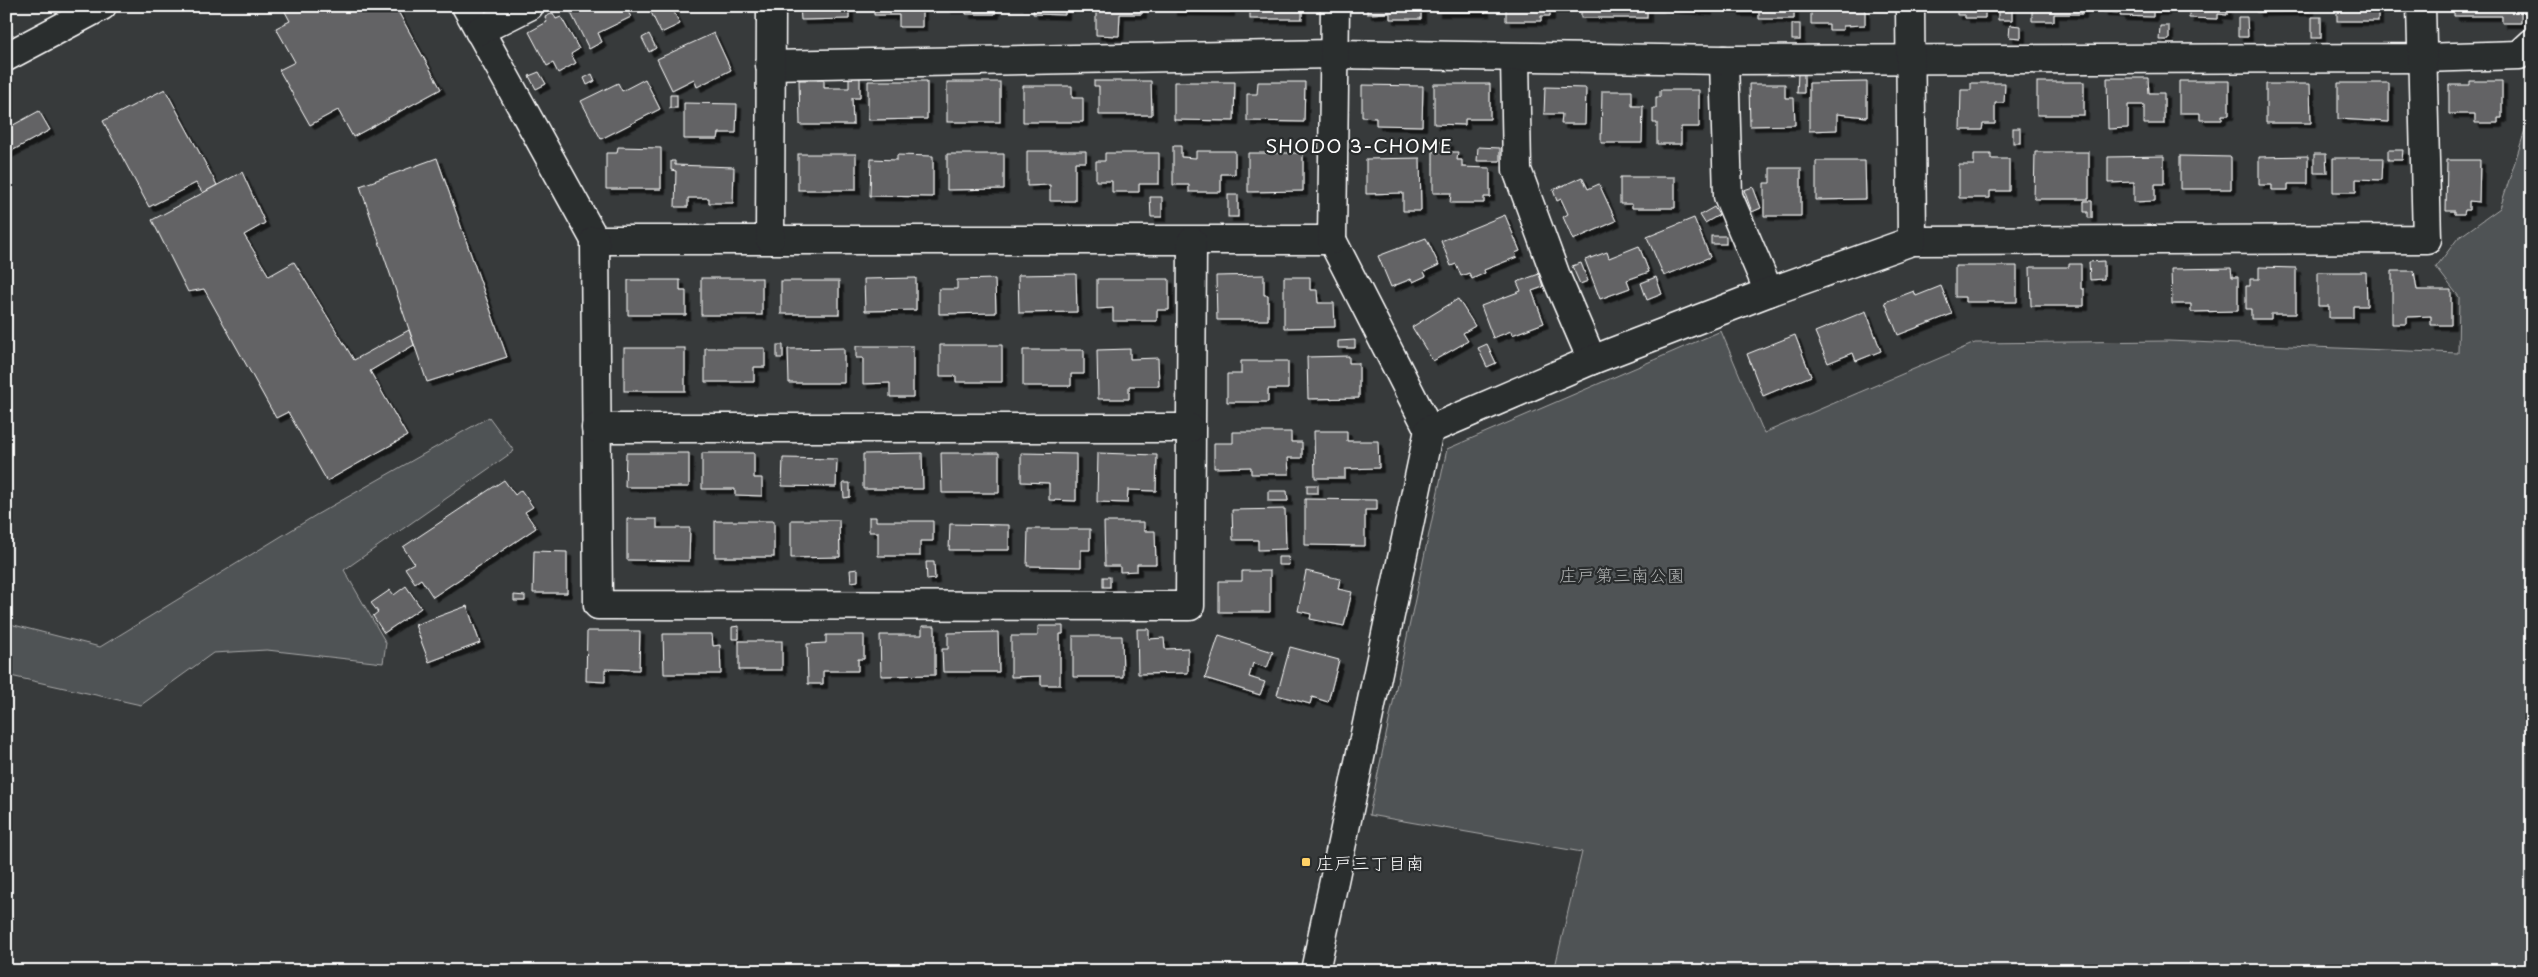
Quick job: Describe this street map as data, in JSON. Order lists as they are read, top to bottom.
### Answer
{
  "districts": ["SHODO 3-CHOME"],
  "parks": ["庄戸第三南公園"],
  "places": {
    "transit": ["庄戸三丁目南"]
  }
}
